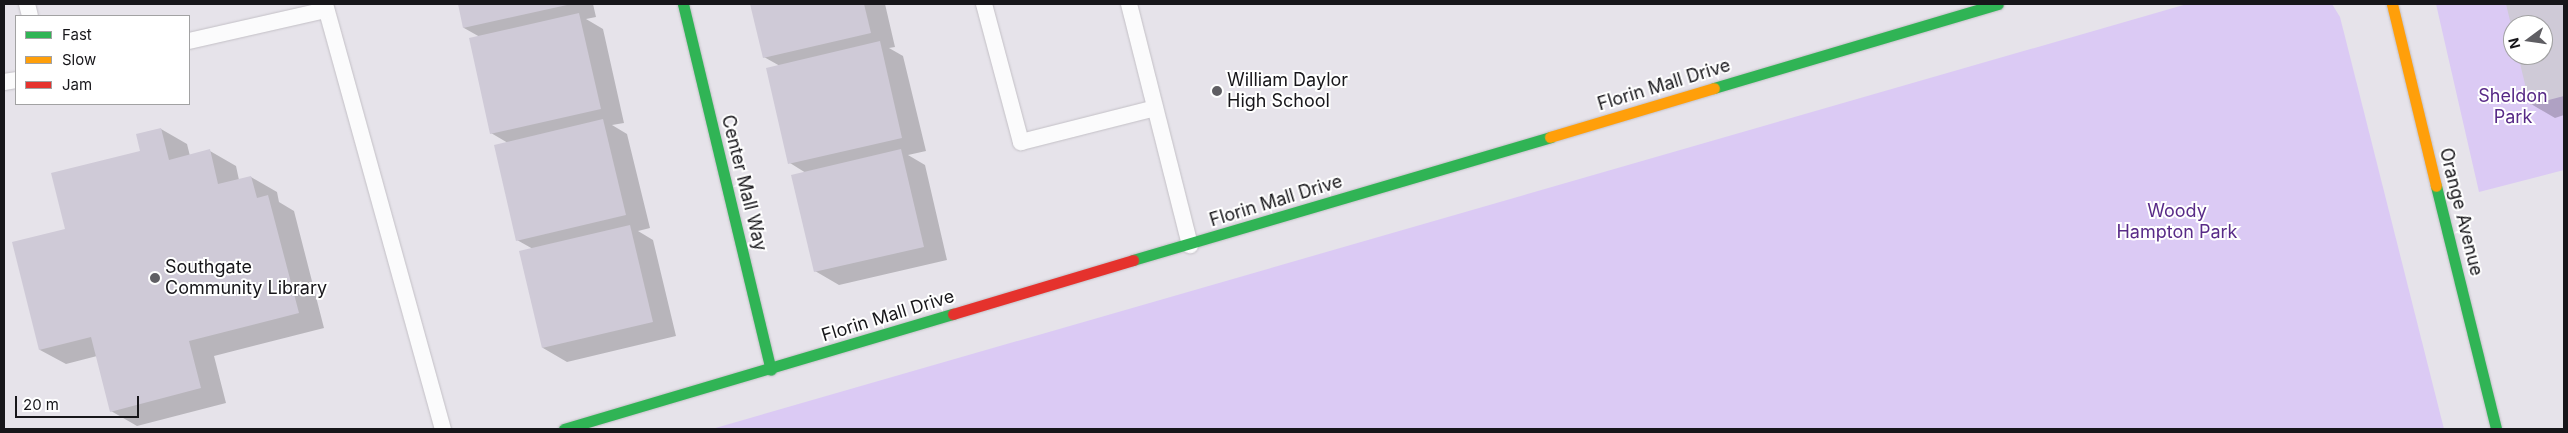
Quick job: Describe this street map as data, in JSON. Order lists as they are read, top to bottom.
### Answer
{
  "streets": {
    "street": ["Florin Mall Drive", "Center Mall Way", "Orange Avenue"]
  },
  "crossings": [
    ["Florin Mall Drive", "Center Mall Way"]
  ],
  "parks": ["Sheldon Park", "Woody Hampton Park"],
  "places": ["William Daylor High School", "Southgate Community Library"],
  "legend": ["Fast", "Slow", "Jam"],
  "scale_bar": "20 m",
  "north": "left"
}
